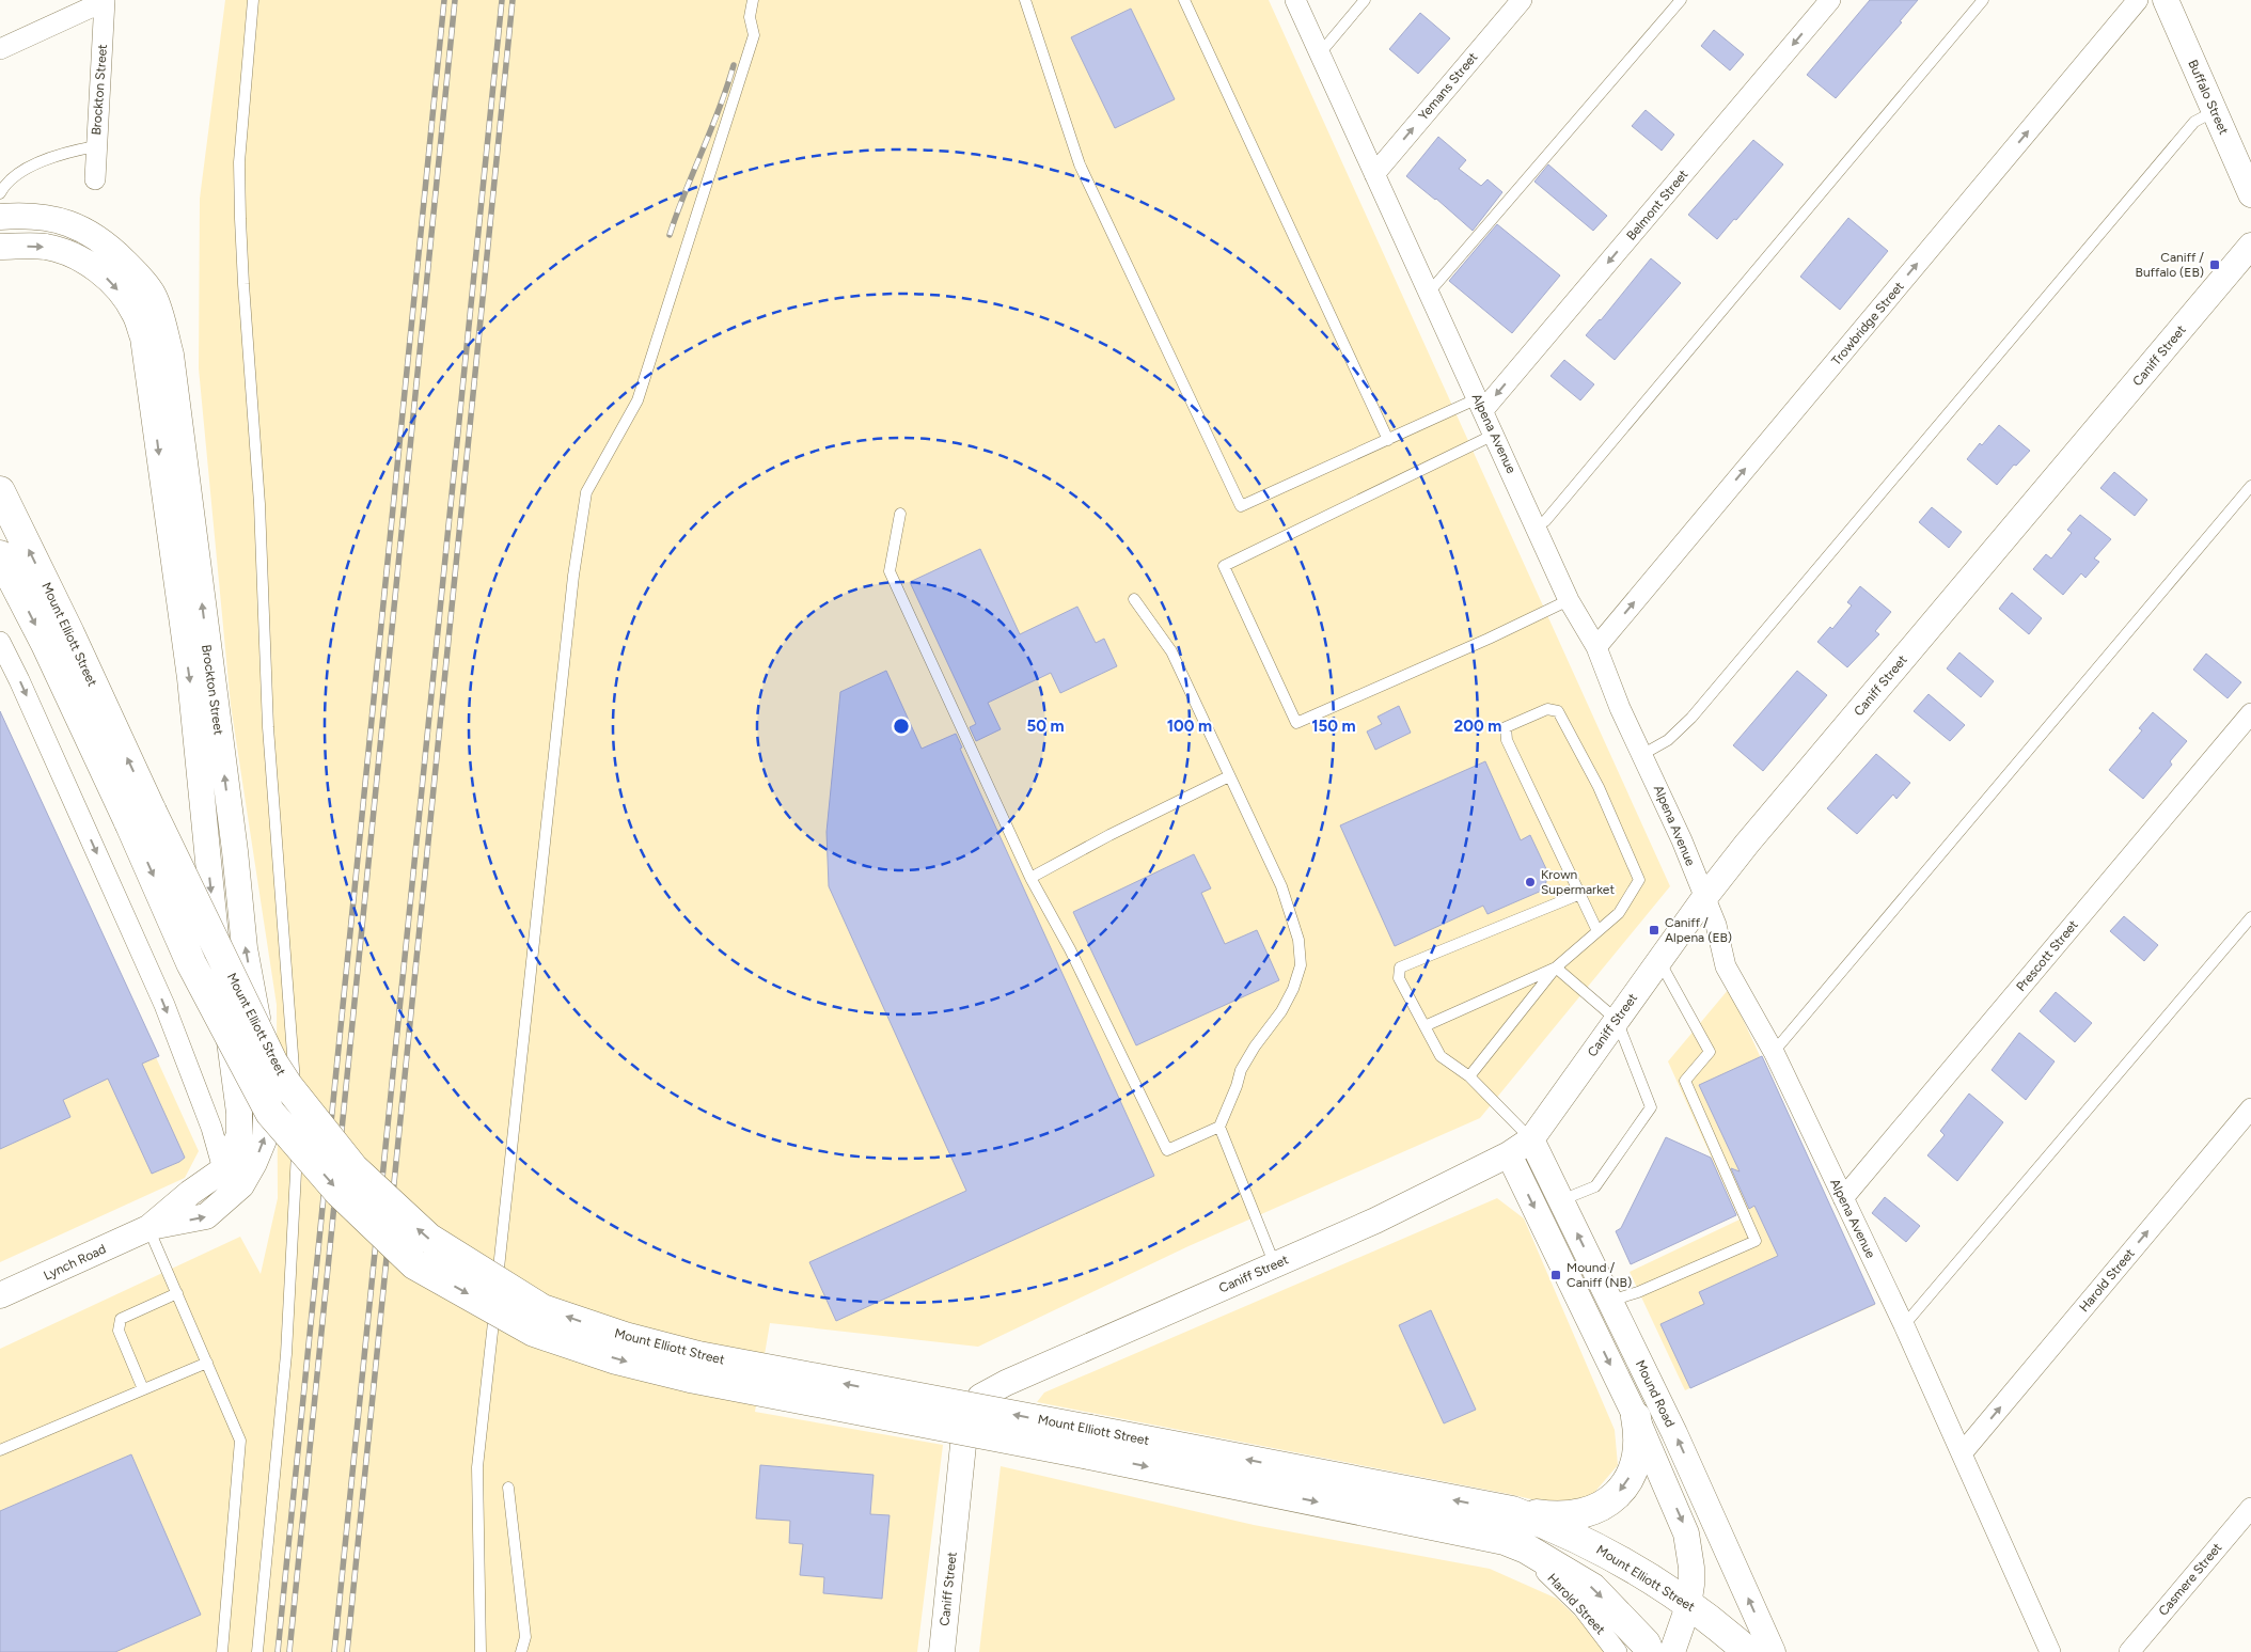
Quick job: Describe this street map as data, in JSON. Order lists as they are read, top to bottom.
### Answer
{
  "streets": {
    "main road": ["Mount Elliott Street"],
    "street": [
      "Yemans Street",
      "Brockton Street",
      "Buffalo Street",
      "Belmont Street",
      "Trowbridge Street",
      "Caniff Street",
      "Alpena Avenue",
      "Prescott Street",
      "Lynch Road",
      "Harold Street",
      "Mound Road",
      "Casmere Street"
    ]
  },
  "crossings": [
    ["Yemans Street", "Alpena Avenue"],
    ["Brockton Street", "Lynch Road"],
    ["Belmont Street", "Alpena Avenue"],
    ["Trowbridge Street", "Alpena Avenue"],
    ["Caniff Street", "Alpena Avenue"],
    ["Caniff Street", "Mound Road"],
    ["Alpena Avenue", "Prescott Street"],
    ["Alpena Avenue", "Harold Street"],
    ["Mount Elliott Street", "Harold Street"]
  ],
  "one_way": [
    "Yemans Street",
    "Belmont Street",
    "Trowbridge Street",
    "Harold Street"
  ],
  "places": {
    "transit": ["Caniff / Buffalo (EB)", "Caniff / Alpena (EB)", "Mound / Caniff (NB)"],
    "other": ["Krown Supermarket"]
  },
  "rings": [
    "50 m",
    "100 m",
    "150 m",
    "200 m"
  ]
}
